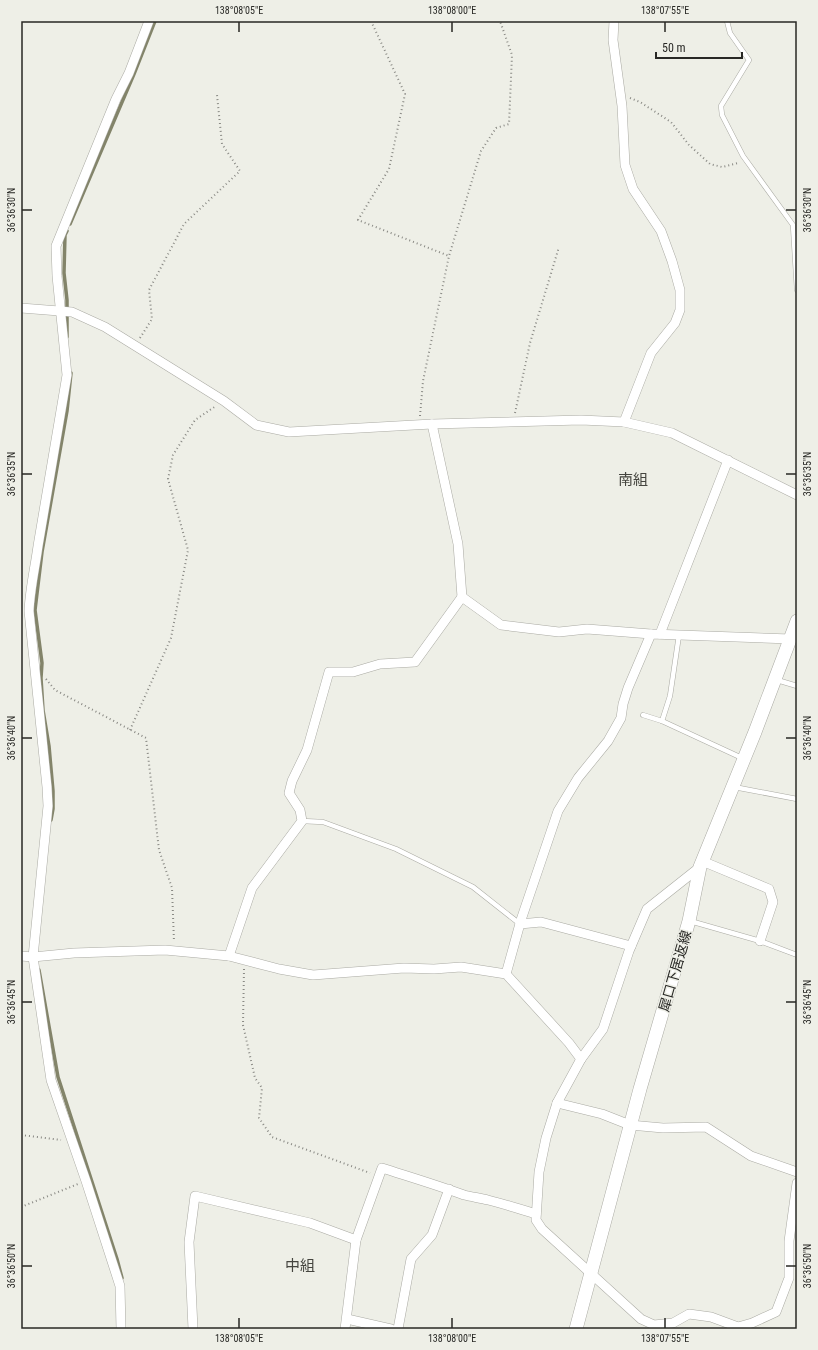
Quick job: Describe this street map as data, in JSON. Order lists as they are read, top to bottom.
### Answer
{
  "streets": {
    "main road": ["犀口下居返線"]
  },
  "districts": ["南組", "中組"],
  "scale_bar": "50 m",
  "coordinates": [
    "138°08'05\"E",
    "138°08'00\"E",
    "138°07'55\"E",
    "36°36'30\"N",
    "36°36'35\"N",
    "36°36'40\"N",
    "36°36'45\"N",
    "36°36'50\"N"
  ]
}
